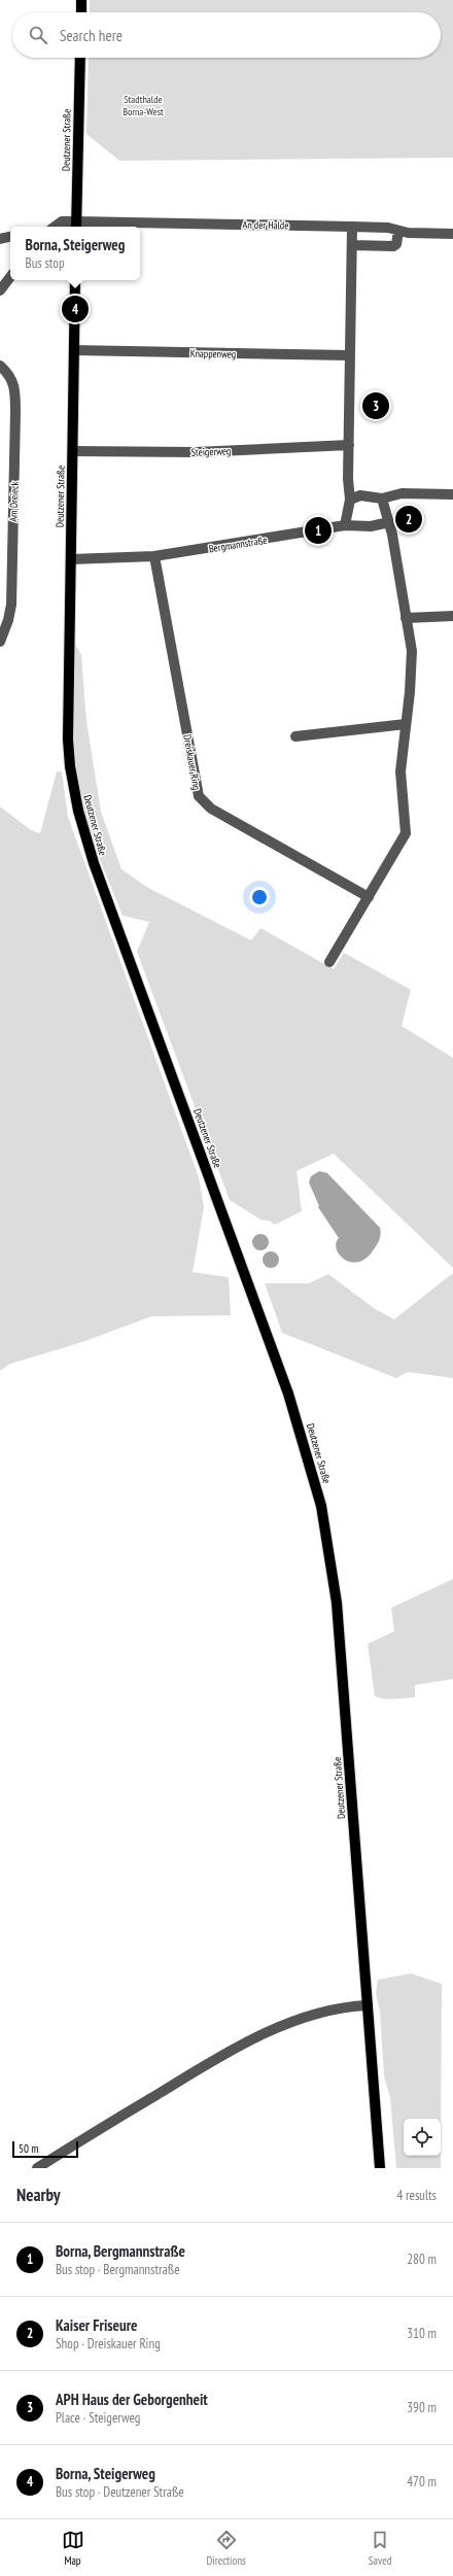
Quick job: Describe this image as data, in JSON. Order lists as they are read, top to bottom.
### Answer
{
  "streets": {
    "main road": ["Deutzener Straße"],
    "street": [
      "An der Halde",
      "Knappenweg",
      "Steigerweg",
      "Am Dreieck",
      "Bergmannstraße",
      "Dreiskauer Ring"
    ]
  },
  "crossings": [
    ["Deutzener Straße", "An der Halde"],
    ["Deutzener Straße", "Knappenweg"],
    ["Deutzener Straße", "Steigerweg"],
    ["Deutzener Straße", "Bergmannstraße"],
    ["Bergmannstraße", "Dreiskauer Ring"]
  ],
  "parks": ["Stadthalde Borna-West"],
  "scale_bar": "50 m",
  "page": {
    "search": "Search here",
    "popup": ["Borna, Steigerweg", "Bus stop"],
    "pins": [
      "4",
      "3",
      "2",
      "1"
    ],
    "scale": "50 m",
    "heading": ["Nearby", "4 results"],
    "list": [
      {
        "mark": "1",
        "name": "Borna, Bergmannstraße",
        "note": "Bus stop · Bergmannstraße",
        "value": "280 m"
      },
      {
        "mark": "2",
        "name": "Kaiser Friseure",
        "note": "Shop · Dreiskauer Ring",
        "value": "310 m"
      },
      {
        "mark": "3",
        "name": "APH Haus der Geborgenheit",
        "note": "Place · Steigerweg",
        "value": "390 m"
      },
      {
        "mark": "4",
        "name": "Borna, Steigerweg",
        "note": "Bus stop · Deutzener Straße",
        "value": "470 m"
      }
    ],
    "nav": ["Map", "Directions", "Saved"]
  }
}
